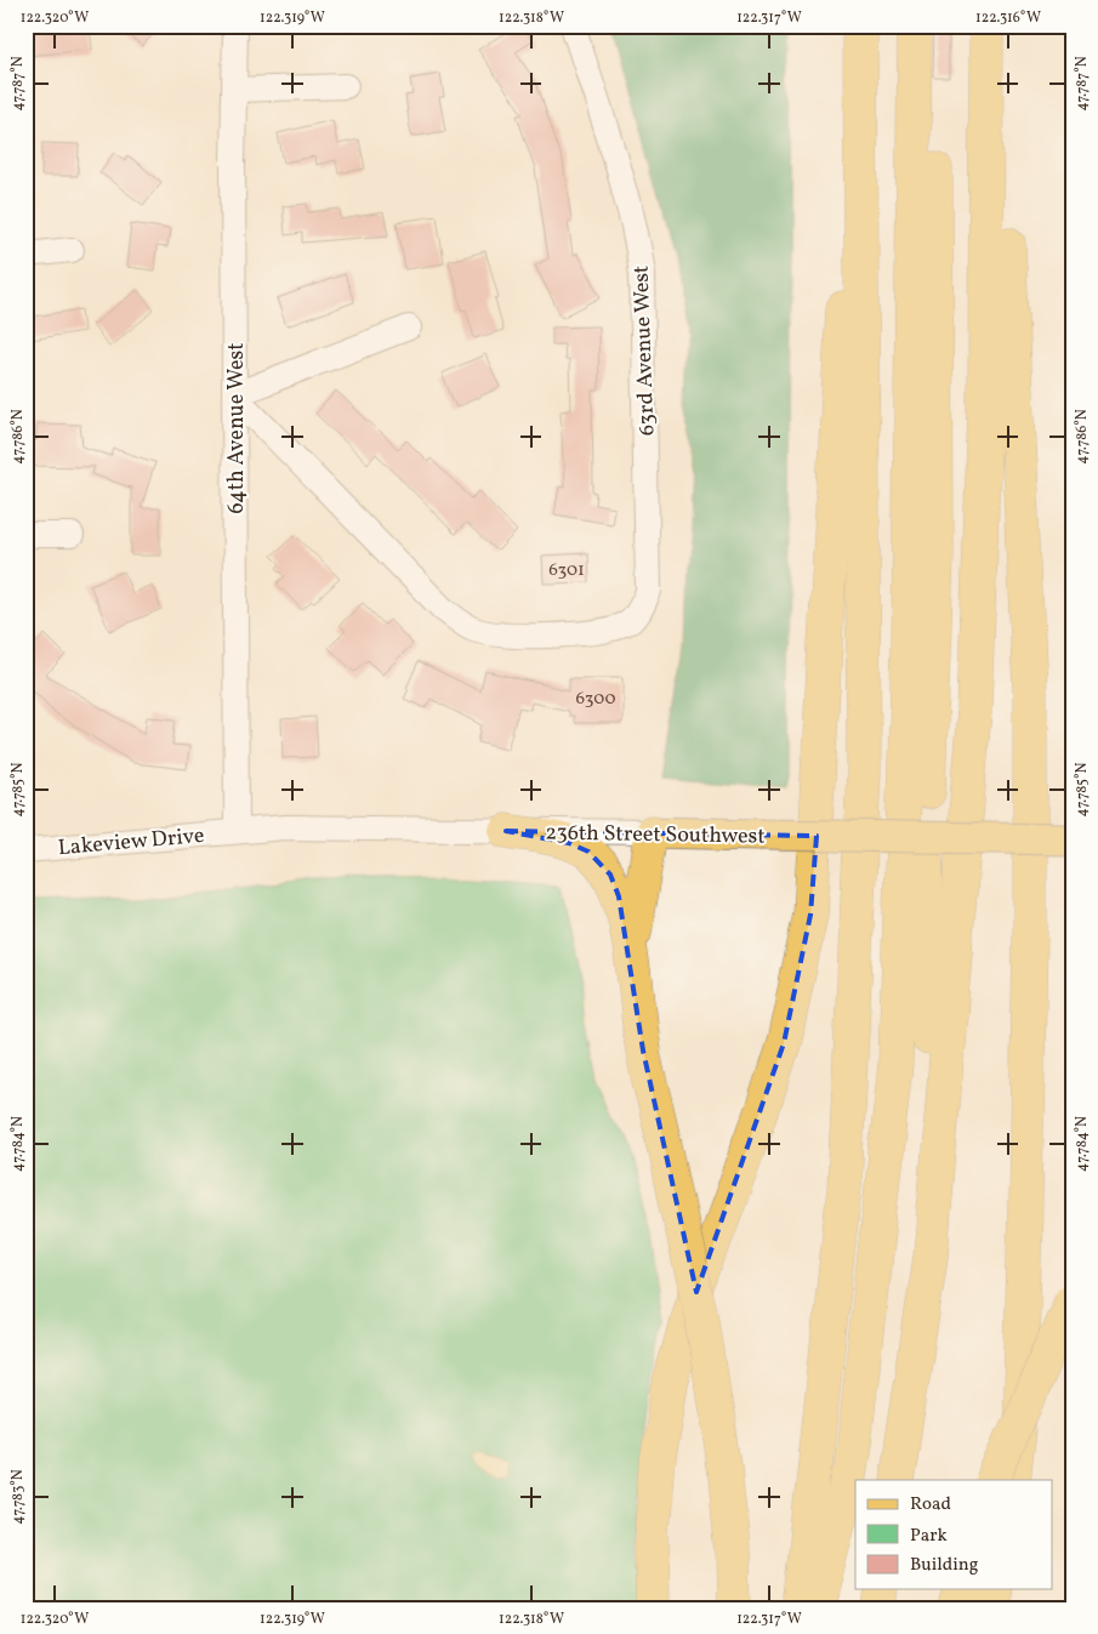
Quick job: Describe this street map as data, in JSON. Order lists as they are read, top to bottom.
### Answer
{
  "streets": {
    "main road": ["236th Street Southwest"],
    "street": ["63rd Avenue West", "64th Avenue West", "Lakeview Drive"]
  },
  "crossings": [
    ["63rd Avenue West", "64th Avenue West"],
    ["64th Avenue West", "236th Street Southwest"],
    ["64th Avenue West", "Lakeview Drive"],
    ["236th Street Southwest", "Lakeview Drive"]
  ],
  "house_numbers": ["6301", "6300"],
  "legend": ["Road", "Park", "Building"],
  "coordinates": [
    "122.320°W",
    "122.319°W",
    "122.318°W",
    "122.317°W",
    "122.316°W",
    "47.787°N",
    "47.786°N",
    "47.785°N",
    "47.784°N",
    "47.783°N"
  ]
}
